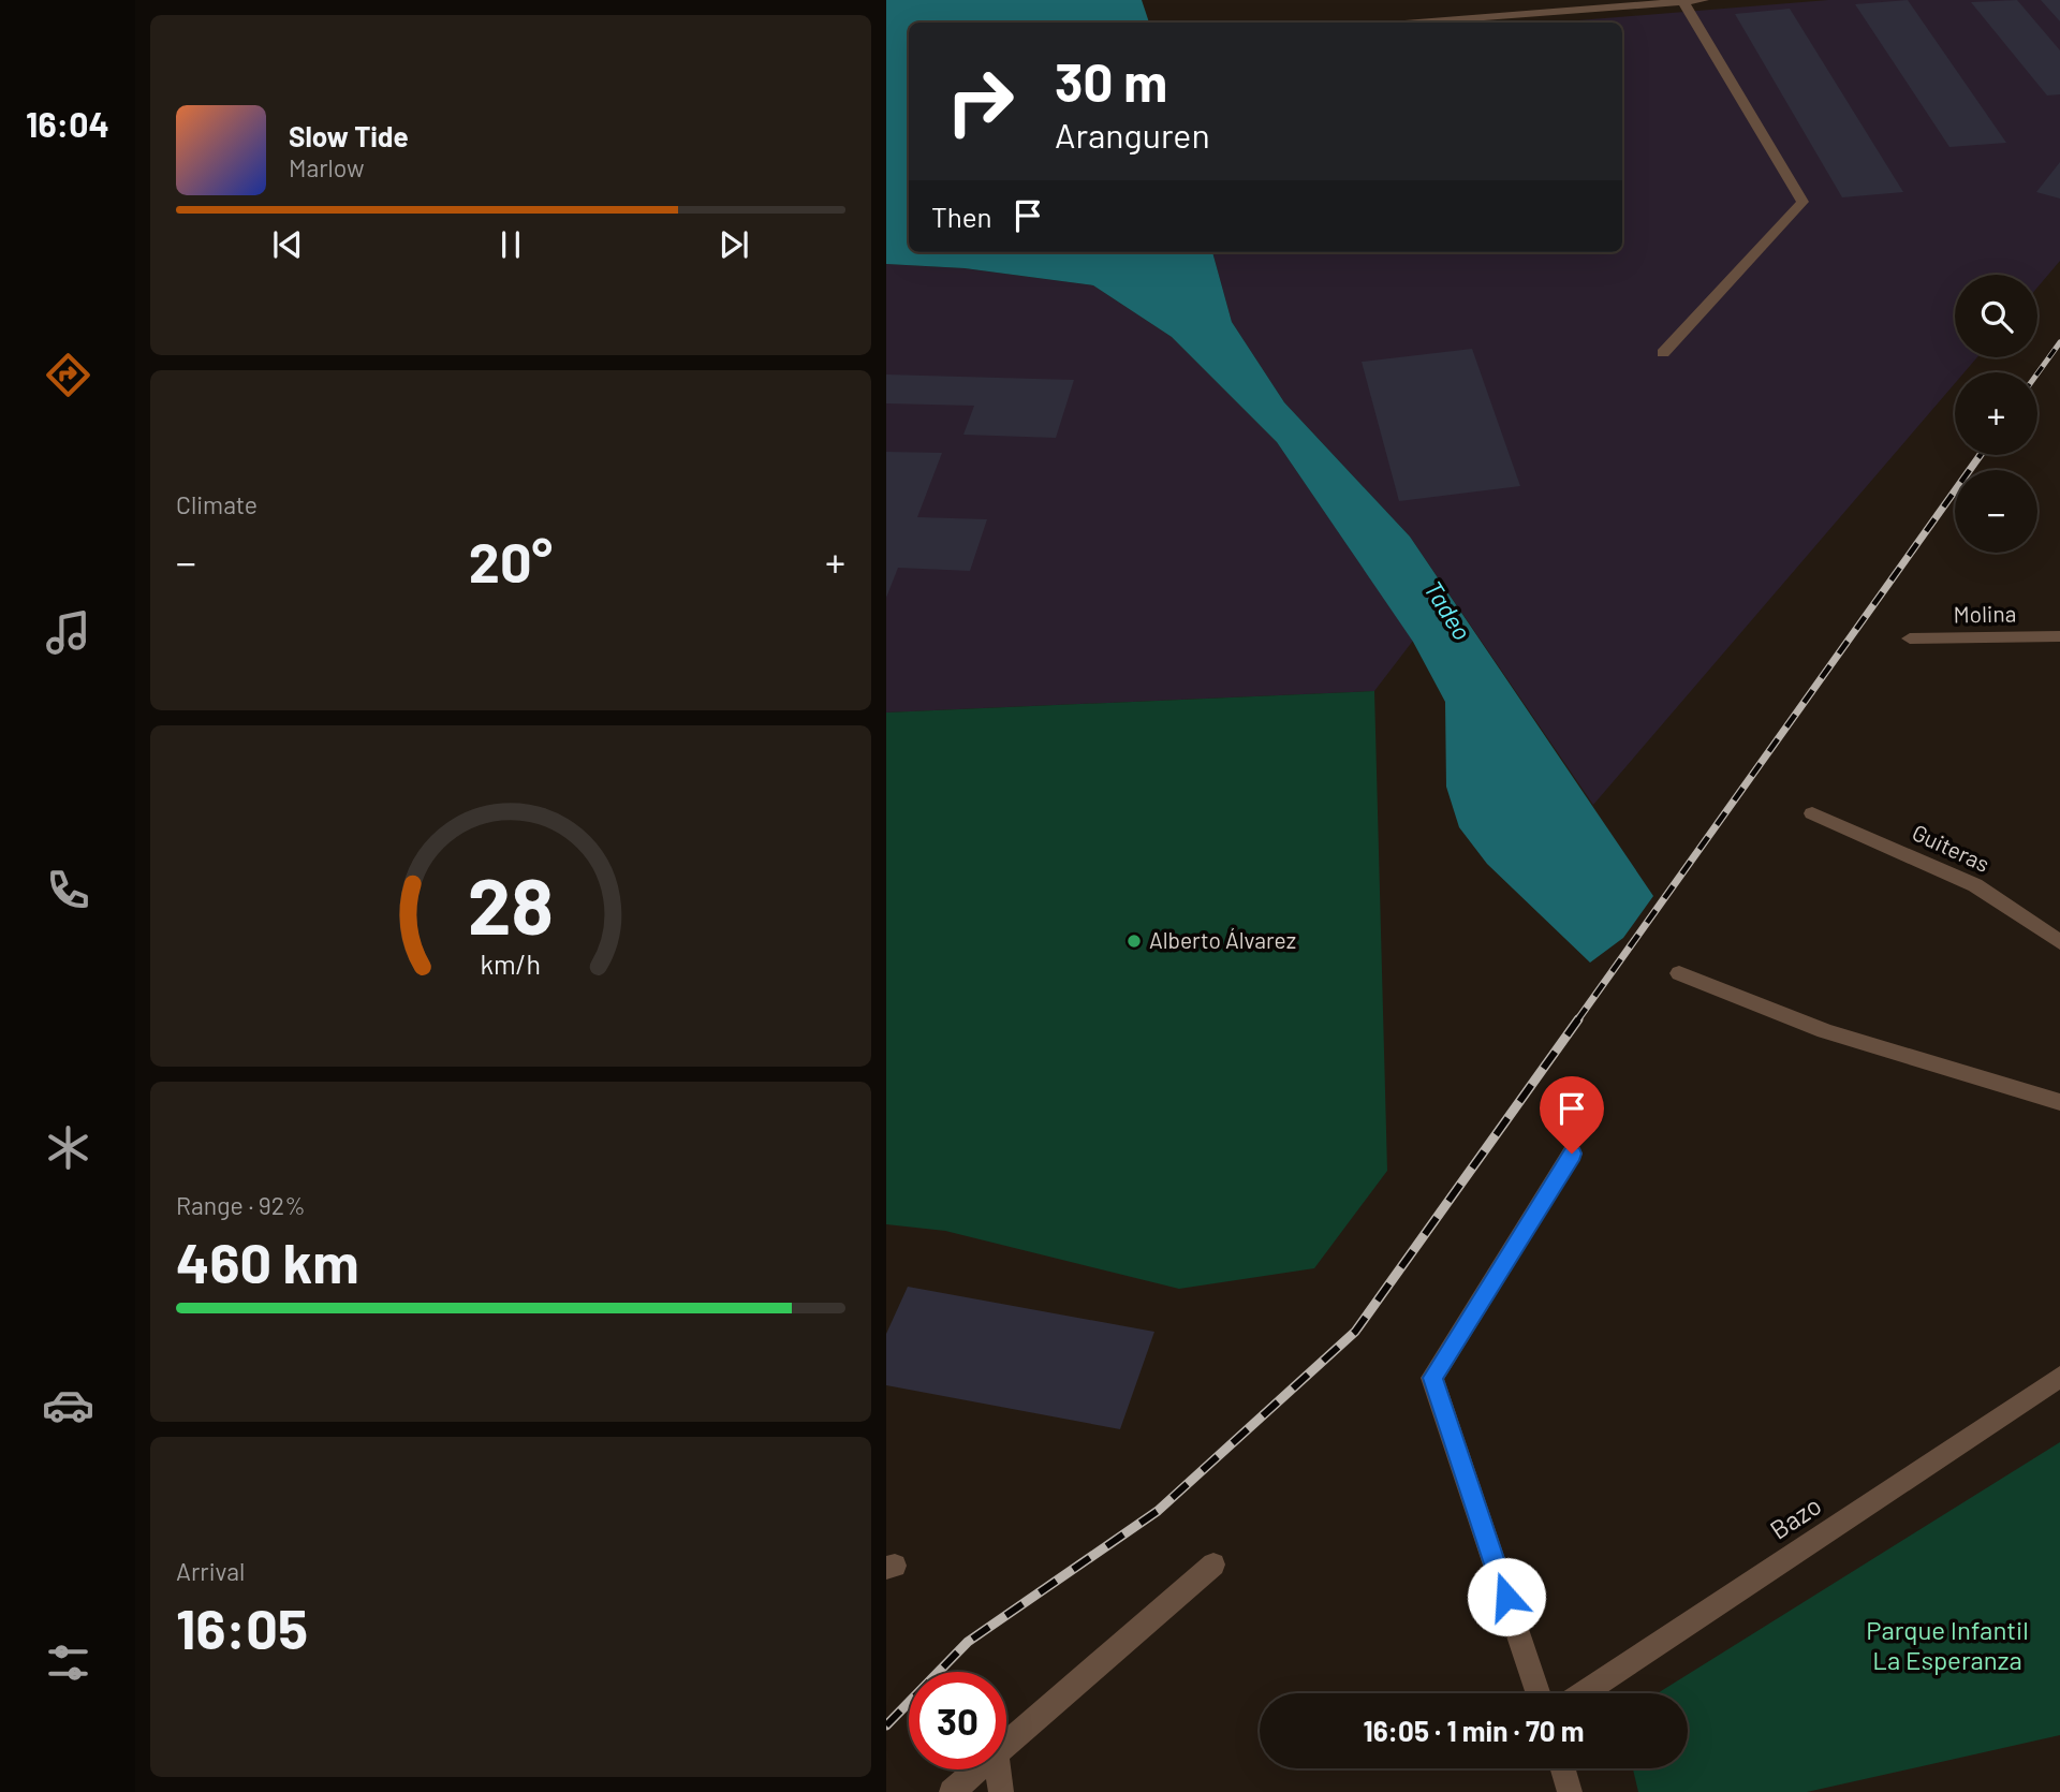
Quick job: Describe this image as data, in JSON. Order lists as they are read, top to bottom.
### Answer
{
  "streets": {
    "street": ["Molina", "Guiteras", "Bazo"]
  },
  "water": ["Tadeo"],
  "parks": ["Parque Infantil La Esperanza"],
  "places": ["Alberto Álvarez"],
  "page": {
    "tabs": "16:04",
    "turn": ["30 m", "Aranguren"],
    "song": ["Slow Tide", "Marlow"],
    "then": "Then",
    "map_buttons": ["+", "−"],
    "tile": [
      "Climate",
      ["Range · 92%", "460 km"],
      ["Arrival", "16:05"]
    ],
    "heat": ["−", "20°", "+"],
    "limit": "30",
    "trip": "16:05 · 1 min · 70 m",
    "gauge": ["28", "km/h"]
  }
}
